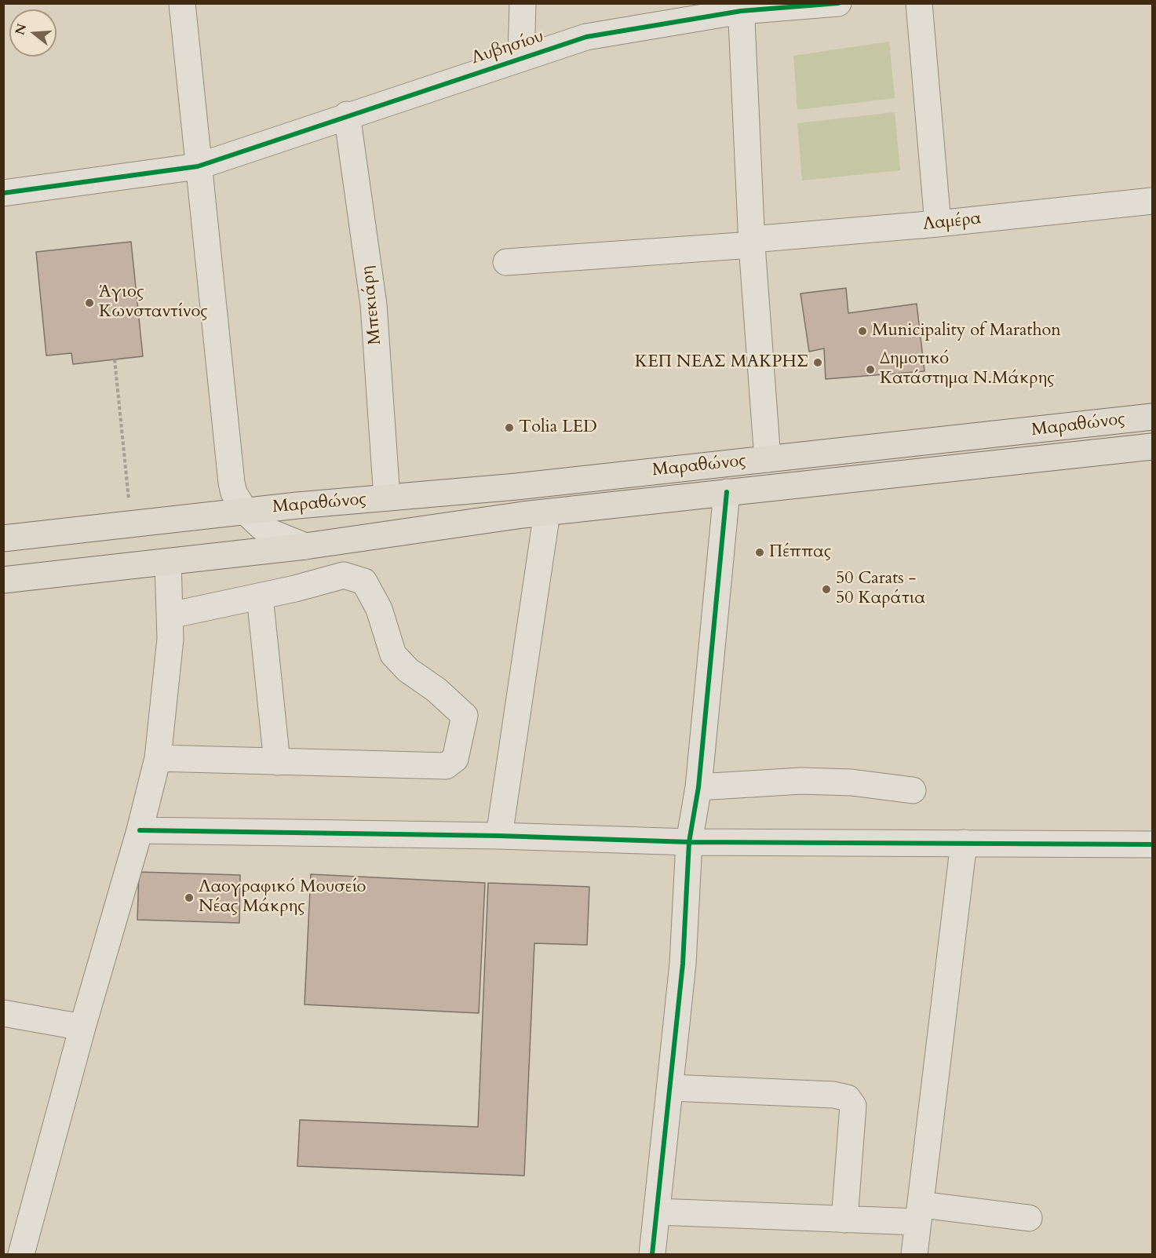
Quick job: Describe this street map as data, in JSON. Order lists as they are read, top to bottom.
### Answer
{
  "streets": {
    "main road": ["Μαραθώνος"],
    "street": ["Λυβησίου", "Λαμέρα", "Μπεκιάρη"]
  },
  "crossings": [
    ["Λυβησίου", "Μπεκιάρη"],
    ["Μπεκιάρη", "Μαραθώνος"]
  ],
  "places": [
    "Άγιος Κωνσταντίνος",
    "Municipality of Marathon",
    "ΚΕΠ ΝΕΑΣ ΜΑΚΡΗΣ",
    "Δημοτικό Κατάστημα Ν.Μάκρης",
    "Tolia LED",
    "Πέππας",
    "50 Carats - 50 Καράτια",
    "Λαογραφικό Μουσείο Νέας Μάκρης"
  ],
  "north": "left"
}
